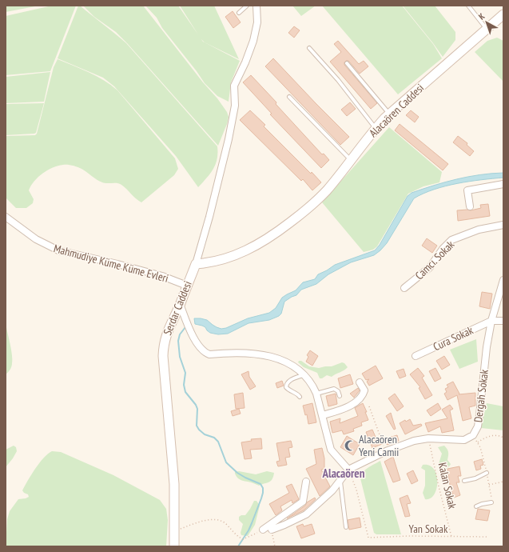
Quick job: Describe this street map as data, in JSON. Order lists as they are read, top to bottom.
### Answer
{
  "streets": {
    "street": [
      "Alacaören Caddesi",
      "Camcı. Sokak",
      "Mahmudiye Küme Küme Evleri",
      "Serdar Caddesi",
      "Cura Sokak",
      "Dergah Sokak"
    ],
    "path": ["Kalan Sokak", "Yan Sokak"]
  },
  "crossings": [
    ["Alacaören Caddesi", "Serdar Caddesi"],
    ["Mahmudiye Küme Küme Evleri", "Serdar Caddesi"],
    ["Cura Sokak", "Dergah Sokak"],
    ["Dergah Sokak", "Kalan Sokak"],
    ["Dergah Sokak", "Yan Sokak"],
    ["Kalan Sokak", "Yan Sokak"]
  ],
  "districts": ["Alacaören"],
  "places": {
    "mosque": ["Alacaören Yeni Camii"]
  },
  "north": "top left"
}
